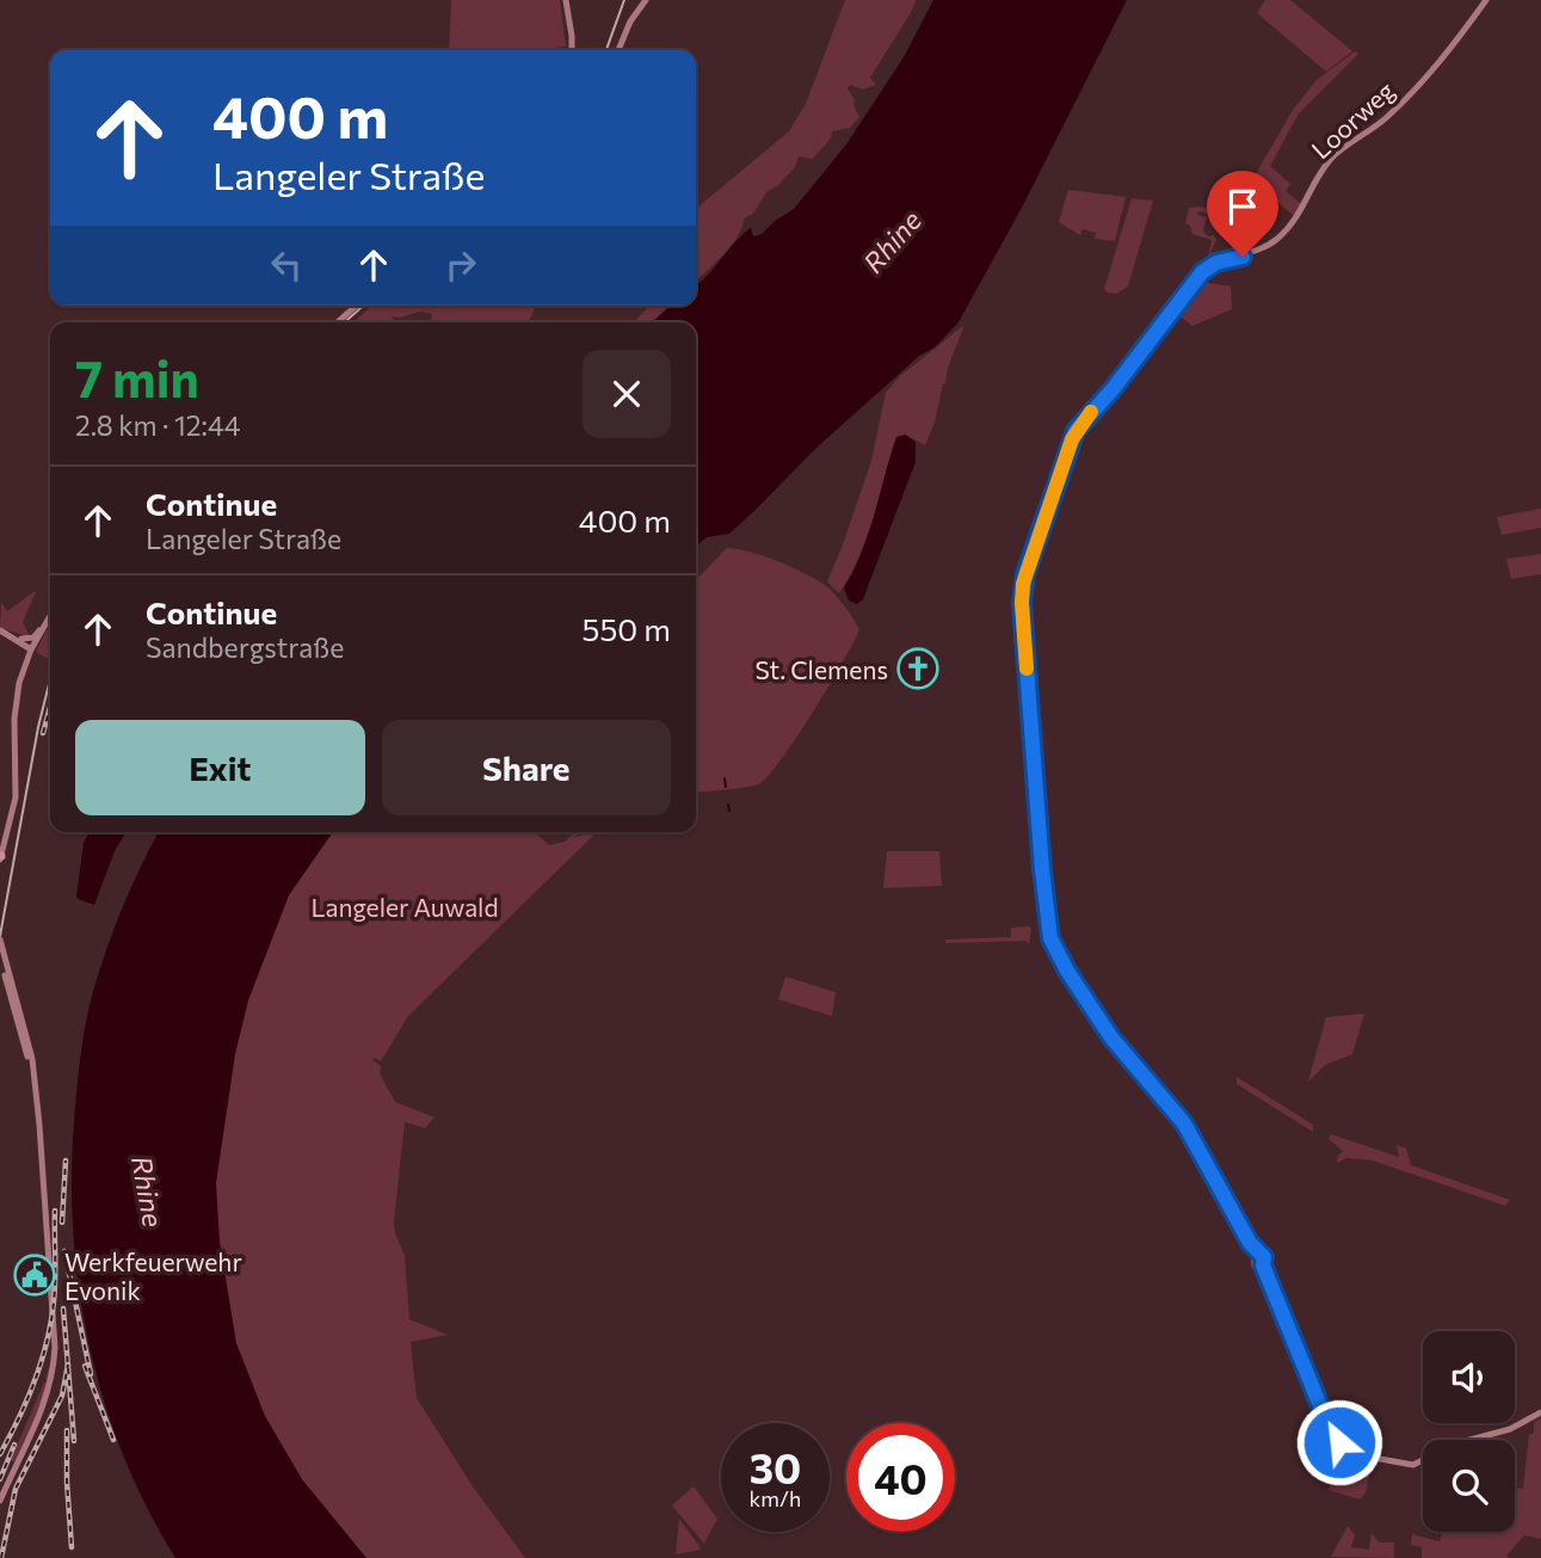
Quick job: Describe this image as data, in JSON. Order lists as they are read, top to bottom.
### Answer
{
  "streets": {
    "street": ["Loorweg"]
  },
  "water": ["Rhine"],
  "parks": ["Langeler Auwald"],
  "places": {
    "church": ["St. Clemens"],
    "public building": ["Werkfeuerwehr Evonik"]
  },
  "page": {
    "turn": ["400 m", "Langeler Straße"],
    "heading": ["7 min", "2.8 km · 12:44"],
    "list": [
      {
        "name": "Continue",
        "note": "Langeler Straße",
        "value": "400 m"
      },
      {
        "name": "Continue",
        "note": "Sandbergstraße",
        "value": "550 m"
      }
    ],
    "buttons": ["Exit", "Share"],
    "speed": "30 km/h",
    "limit": "40"
  }
}
